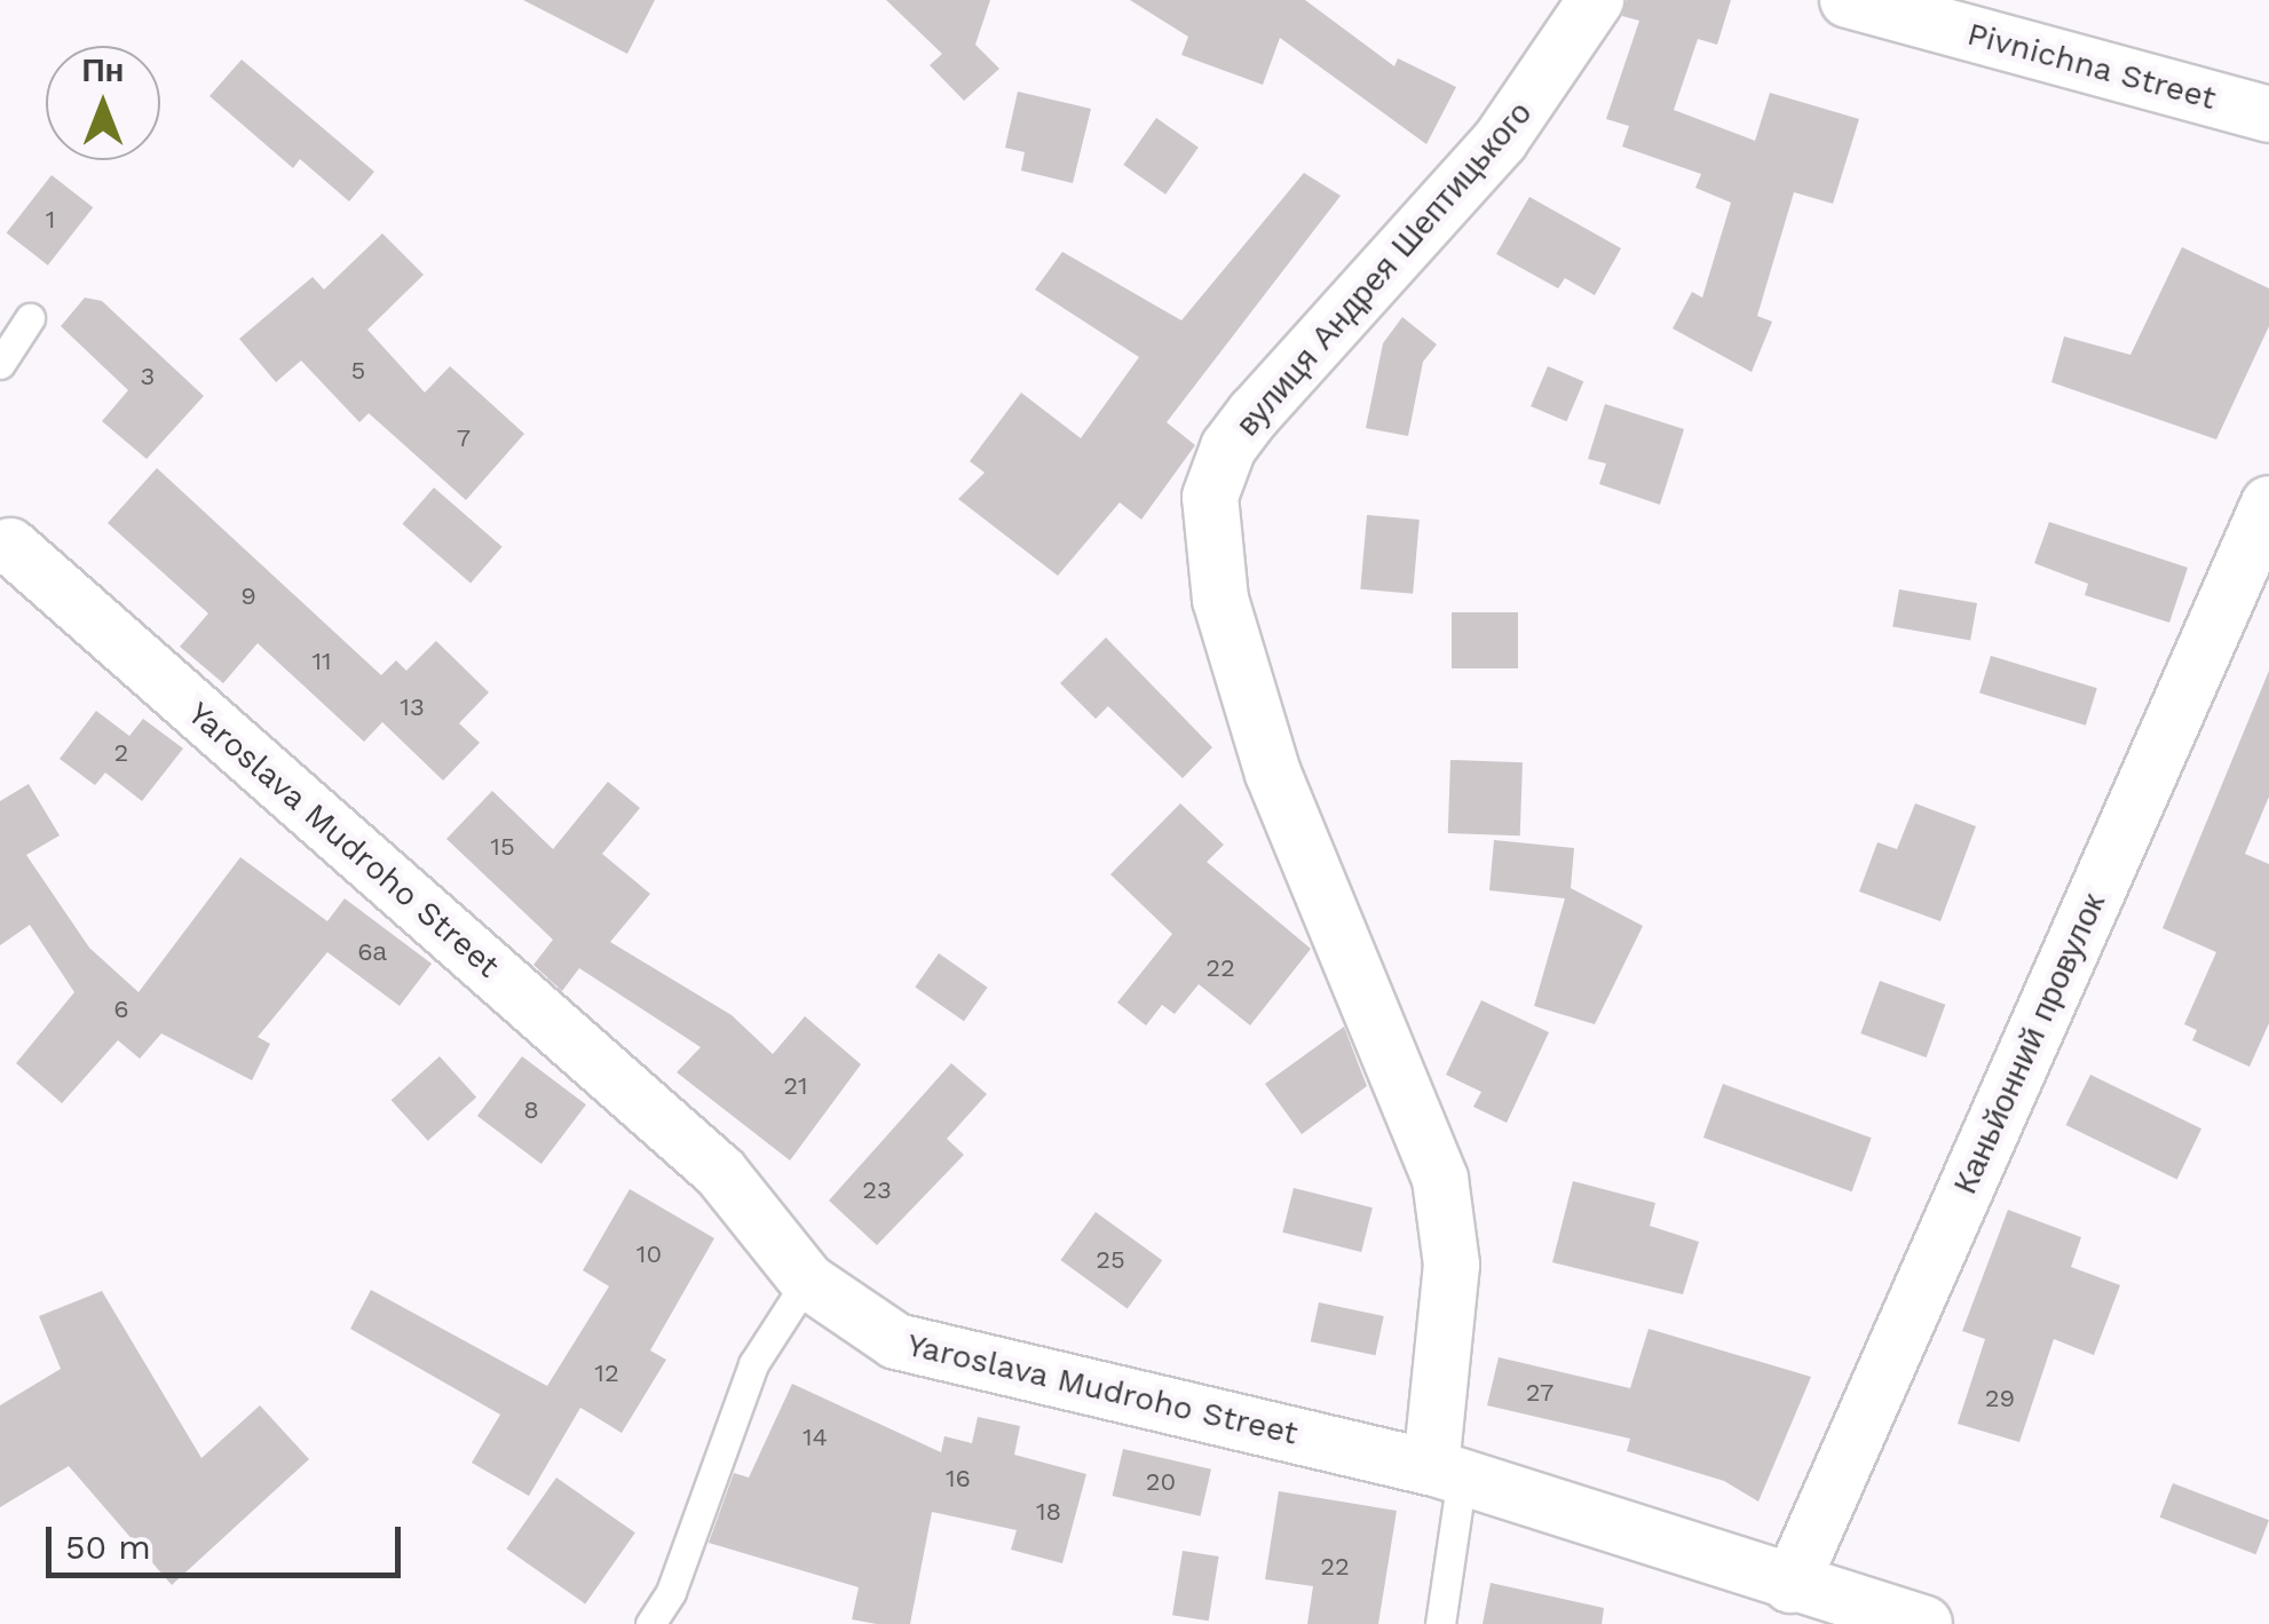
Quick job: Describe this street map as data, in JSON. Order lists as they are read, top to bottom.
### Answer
{
  "streets": {
    "street": [
      "Pivnichna Street",
      "вулиця Андрея Шептицького",
      "Yaroslava Mudroho Street",
      "Каньйонний провулок"
    ]
  },
  "crossings": [
    ["вулиця Андрея Шептицького", "Yaroslava Mudroho Street"],
    ["Yaroslava Mudroho Street", "Каньйонний провулок"]
  ],
  "house_numbers": [
    "1",
    "5",
    "3",
    "7",
    "9",
    "11",
    "13",
    "2",
    "15",
    "6а",
    "22",
    "6",
    "21",
    "8",
    "23",
    "10",
    "25",
    "12",
    "27",
    "29",
    "14",
    "16",
    "20",
    "18",
    "22"
  ],
  "scale_bar": "50 m",
  "north": "top"
}
